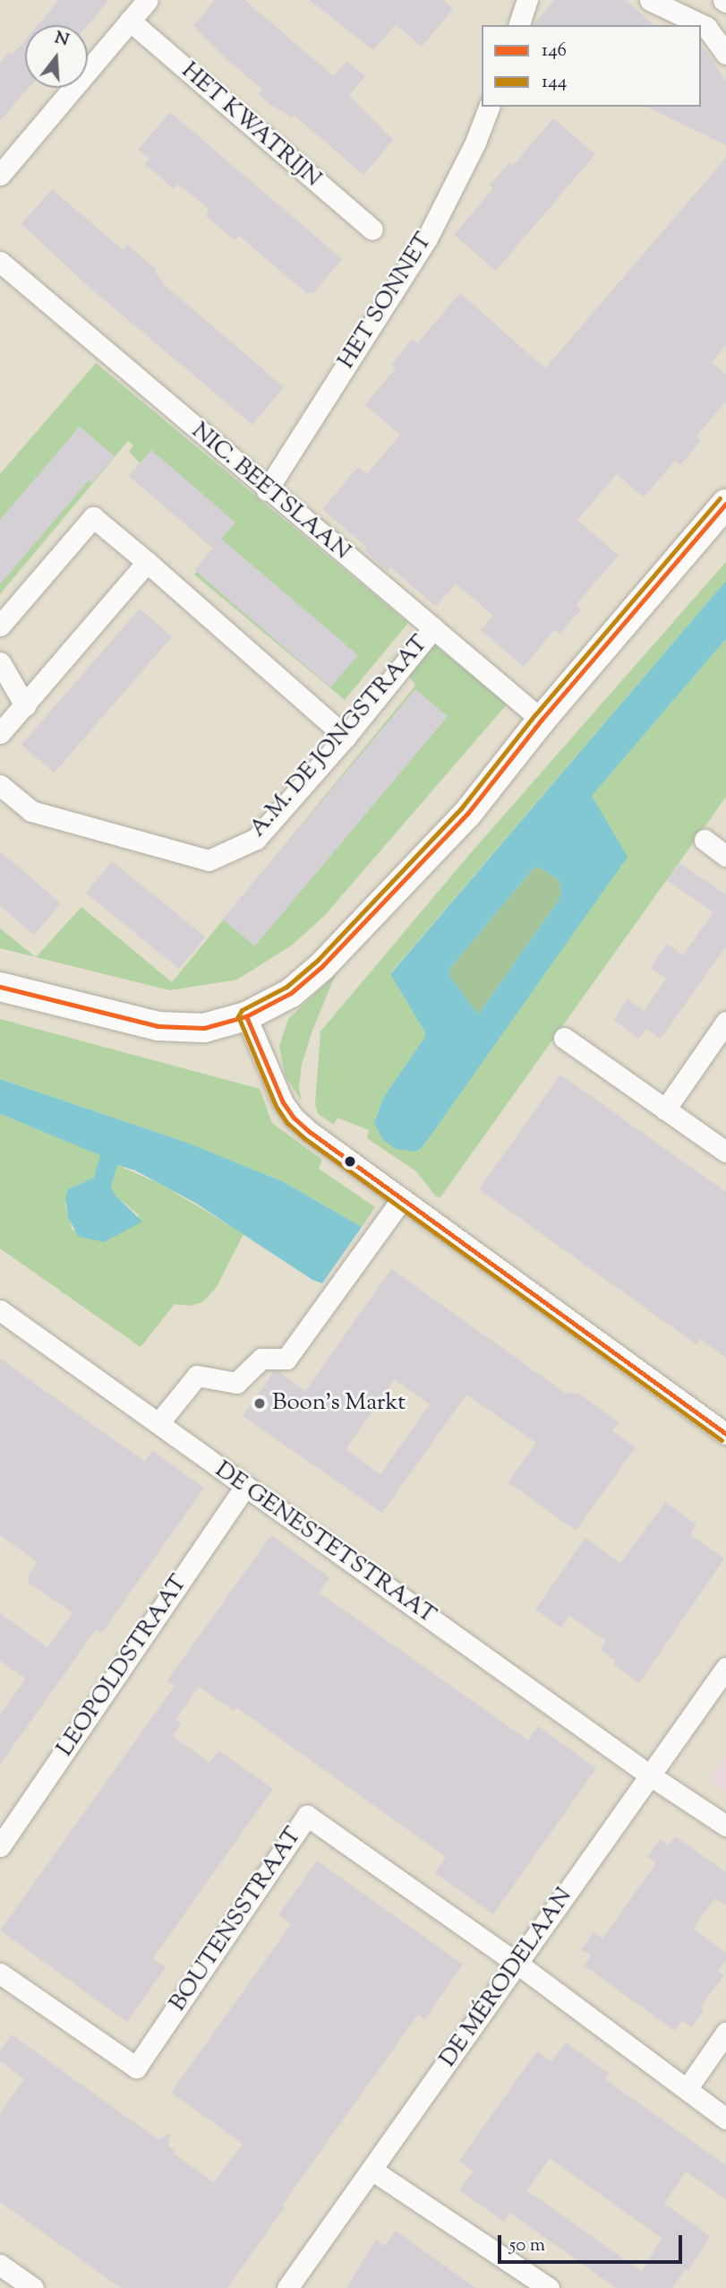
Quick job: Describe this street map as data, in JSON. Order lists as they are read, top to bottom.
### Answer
{
  "streets": {
    "street": [
      "HET KWATRIJN",
      "HET SONNET",
      "NIC. BEETSLAAN",
      "A.M. DE JONGSTRAAT",
      "DE GENESTETSTRAAT",
      "LEOPOLDSTRAAT",
      "BOUTENSSTRAAT",
      "DE MÉRODELAAN"
    ]
  },
  "crossings": [
    ["HET SONNET", "NIC. BEETSLAAN"],
    ["NIC. BEETSLAAN", "A.M. DE JONGSTRAAT"],
    ["DE GENESTETSTRAAT", "LEOPOLDSTRAAT"],
    ["DE GENESTETSTRAAT", "DE MÉRODELAAN"],
    ["BOUTENSSTRAAT", "DE MÉRODELAAN"]
  ],
  "places": ["Boon's Markt"],
  "lines": ["transit line 144", "transit line 146"],
  "legend": ["146", "144"],
  "scale_bar": "50 m",
  "north": "top"
}
